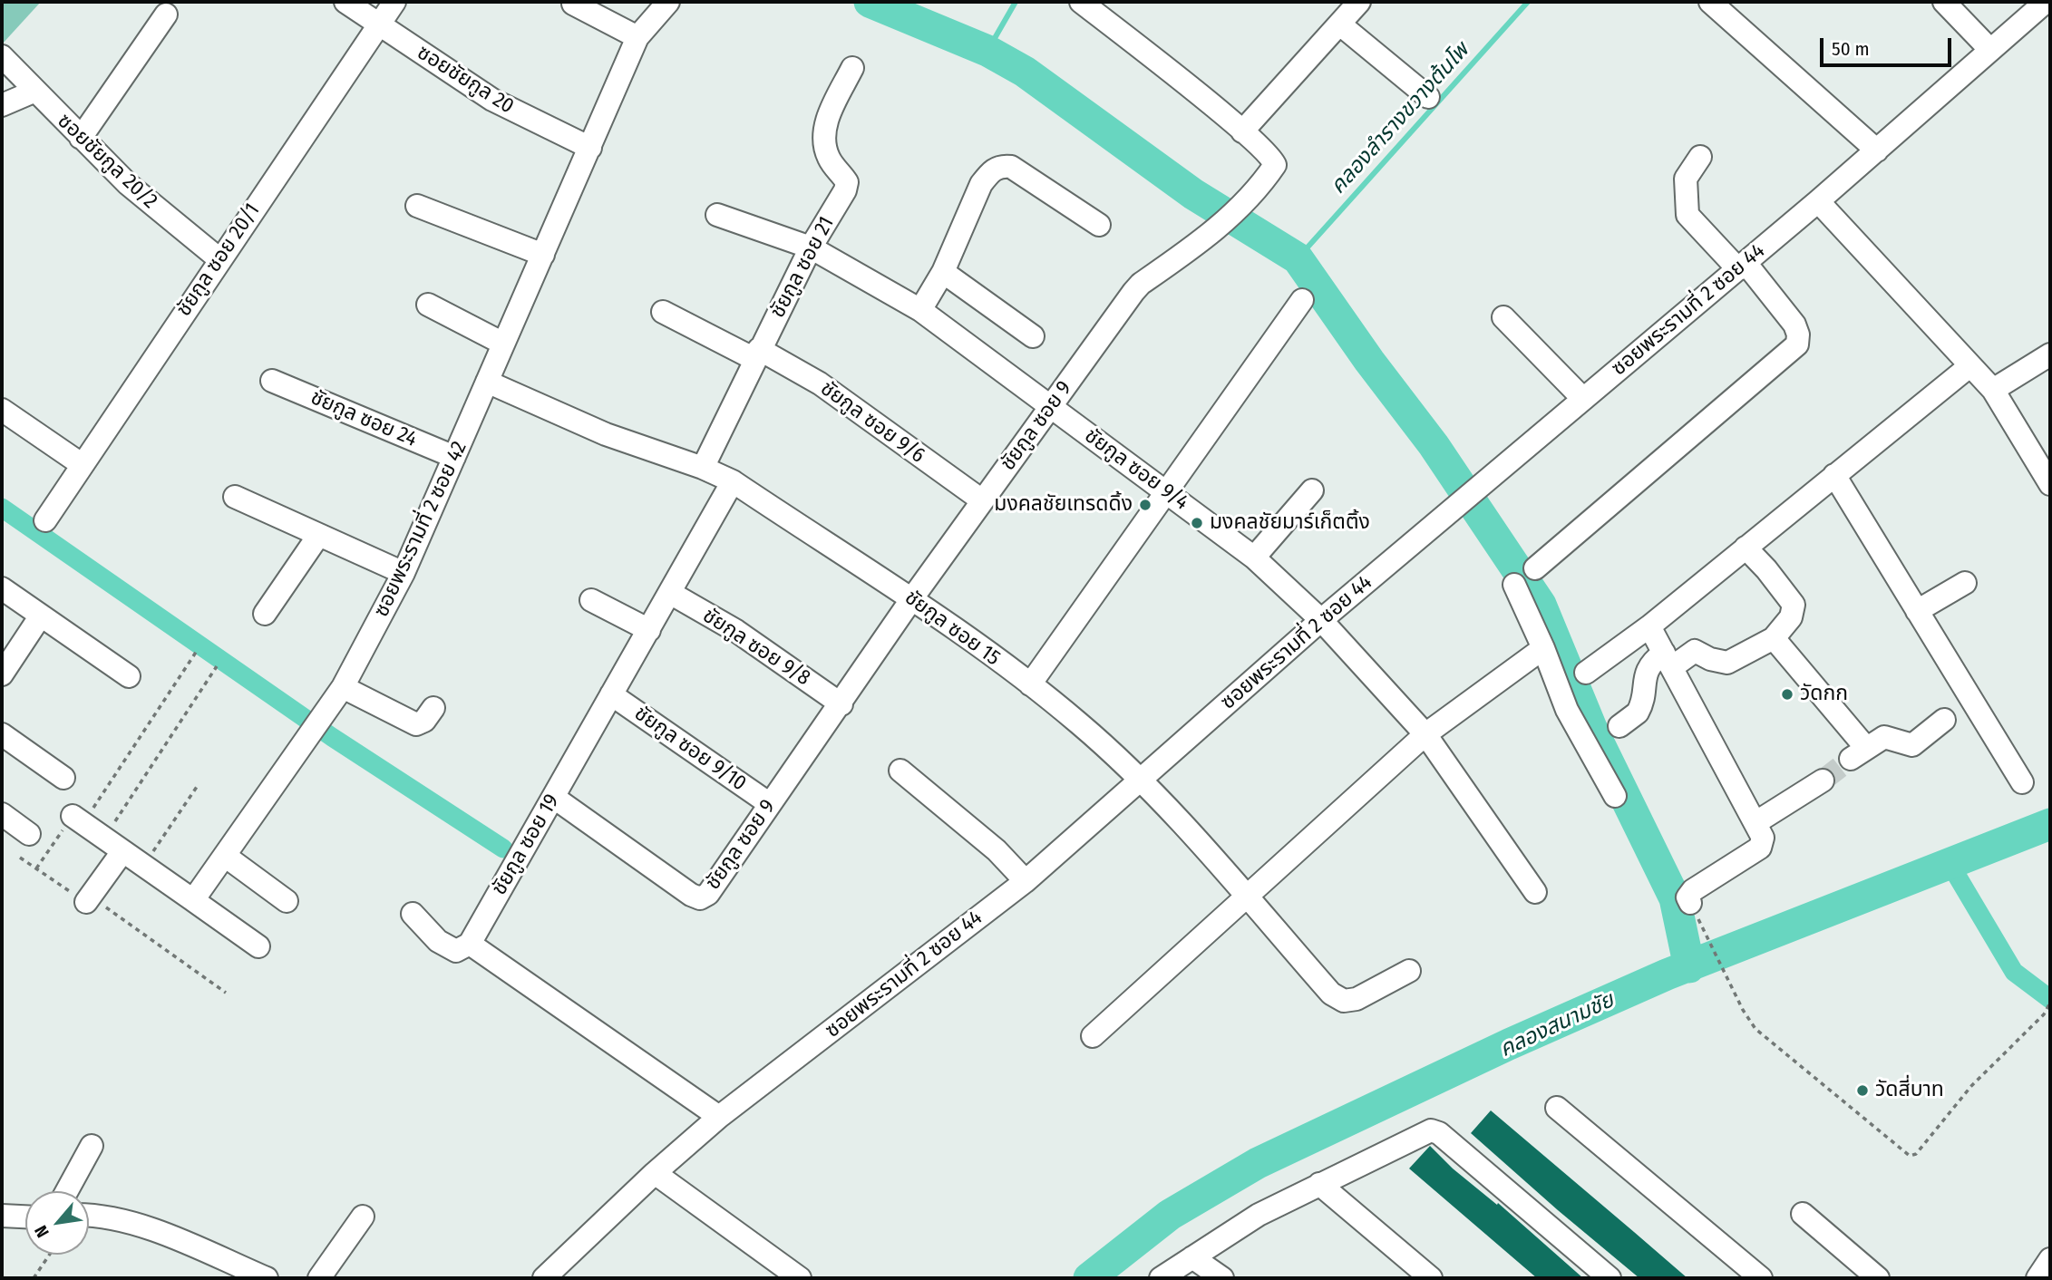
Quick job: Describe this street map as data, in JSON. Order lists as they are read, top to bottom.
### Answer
{
  "streets": {
    "street": [
      "ซอยชัยกูล 20",
      "ซอยชัยกูล 20/2",
      "ชัยกูล ซอย 20/1",
      "ชัยกูล ซอย 21",
      "ซอยพระรามที่ 2 ซอย 44",
      "ชัยกูล ซอย 24",
      "ชัยกูล ซอย 9/6",
      "ชัยกูล ซอย 9",
      "ชัยกูล ซอย 9/4",
      "ซอยพระรามที่ 2 ซอย 42",
      "ชัยกูล ซอย 15",
      "ชัยกูล ซอย 9/8",
      "ชัยกูล ซอย 9/10",
      "ชัยกูล ซอย 19"
    ]
  },
  "crossings": [
    ["ซอยชัยกูล 20", "ชัยกูล ซอย 20/1"],
    ["ซอยชัยกูล 20", "ซอยพระรามที่ 2 ซอย 42"],
    ["ซอยชัยกูล 20/2", "ชัยกูล ซอย 20/1"],
    ["ชัยกูล ซอย 21", "ชัยกูล ซอย 9/6"],
    ["ชัยกูล ซอย 21", "ชัยกูล ซอย 9/4"],
    ["ชัยกูล ซอย 21", "ชัยกูล ซอย 15"],
    ["ซอยพระรามที่ 2 ซอย 44", "ชัยกูล ซอย 9/4"],
    ["ซอยพระรามที่ 2 ซอย 44", "ชัยกูล ซอย 15"],
    ["ชัยกูล ซอย 24", "ซอยพระรามที่ 2 ซอย 42"],
    ["ชัยกูล ซอย 9/6", "ชัยกูล ซอย 9"],
    ["ชัยกูล ซอย 9", "ชัยกูล ซอย 9/4"],
    ["ชัยกูล ซอย 9", "ชัยกูล ซอย 15"],
    ["ชัยกูล ซอย 9", "ชัยกูล ซอย 9/8"],
    ["ชัยกูล ซอย 9", "ชัยกูล ซอย 9/10"],
    ["ชัยกูล ซอย 9", "ชัยกูล ซอย 19"],
    ["ซอยพระรามที่ 2 ซอย 42", "ชัยกูล ซอย 15"],
    ["ชัยกูล ซอย 15", "ชัยกูล ซอย 19"],
    ["ชัยกูล ซอย 9/8", "ชัยกูล ซอย 19"],
    ["ชัยกูล ซอย 9/10", "ชัยกูล ซอย 19"]
  ],
  "water": ["คลองลำรางขวางต้นโพ", "คลองสนามชัย"],
  "places": [
    "มงคลชัยเทรดดิ้ง",
    "มงคลชัยมาร์เก็ตติ้ง",
    "วัดกก",
    "วัดสี่บาท"
  ],
  "scale_bar": "50 m",
  "north": "bottom left"
}
